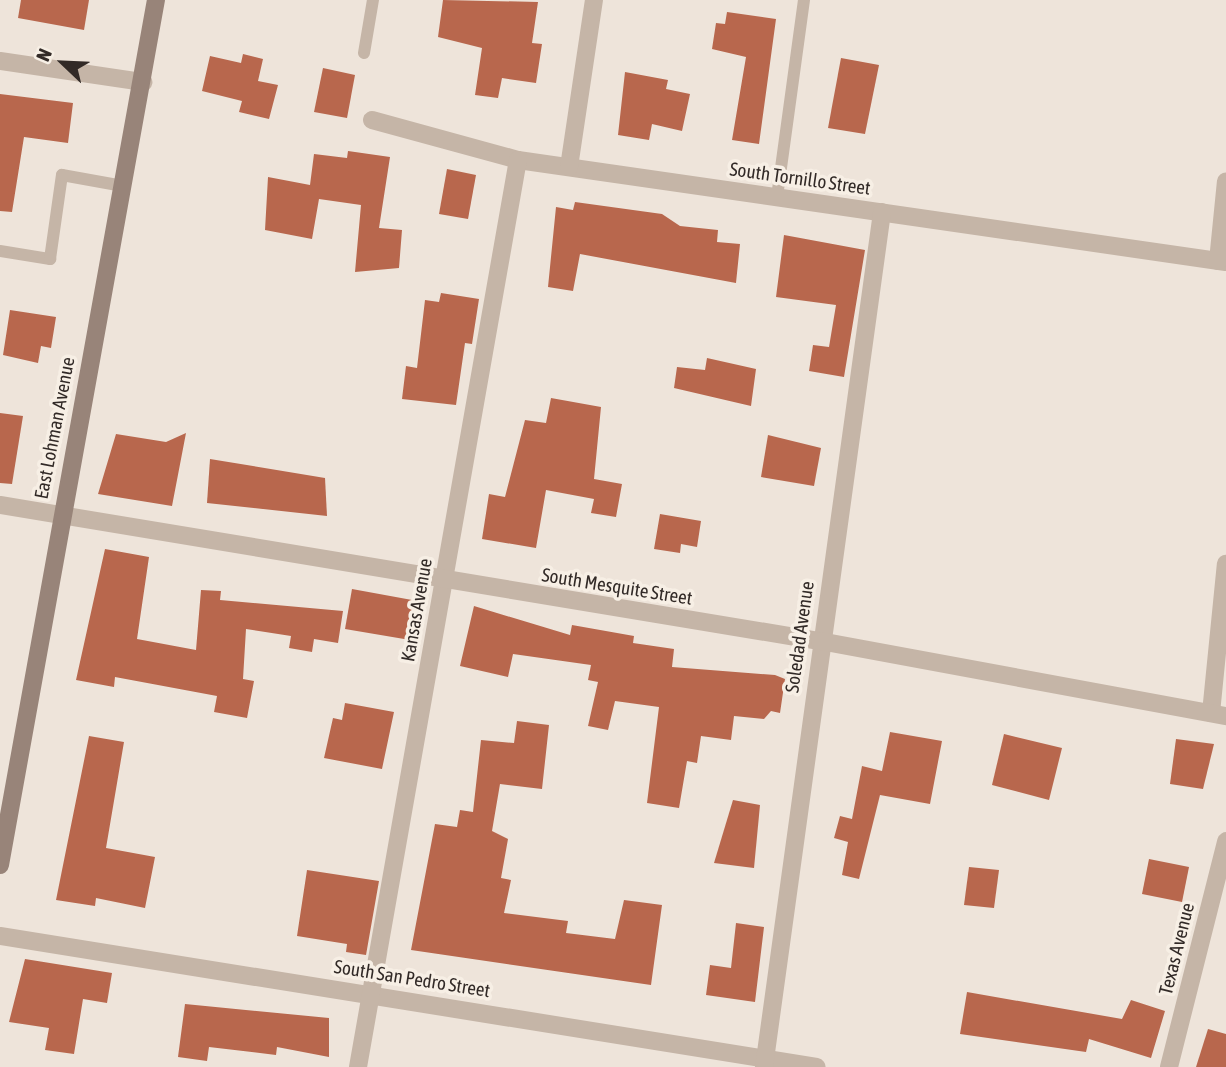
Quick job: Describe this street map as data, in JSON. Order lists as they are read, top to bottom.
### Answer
{
  "streets": {
    "main road": ["East Lohman Avenue"],
    "street": [
      "South Tornillo Street",
      "South Mesquite Street",
      "Kansas Avenue",
      "Soledad Avenue",
      "Texas Avenue",
      "South San Pedro Street"
    ]
  },
  "crossings": [
    ["South Tornillo Street", "Kansas Avenue"],
    ["South Tornillo Street", "Soledad Avenue"],
    ["East Lohman Avenue", "South Mesquite Street"],
    ["South Mesquite Street", "Kansas Avenue"],
    ["South Mesquite Street", "Soledad Avenue"],
    ["Kansas Avenue", "South San Pedro Street"],
    ["Soledad Avenue", "South San Pedro Street"]
  ],
  "north": "top left"
}
